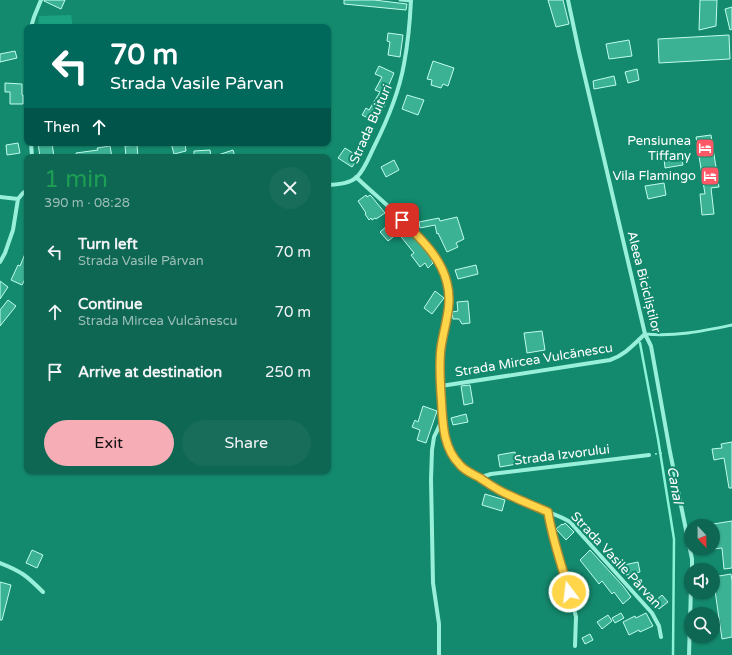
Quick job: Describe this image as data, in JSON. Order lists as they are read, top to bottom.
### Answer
{
  "streets": {
    "street": [
      "Strada Buituri",
      "Aleea Bicicliștilor",
      "Strada Mircea Vulcănescu",
      "Strada Izvorului",
      "Strada Vasile Pârvan"
    ]
  },
  "crossings": [
    ["Strada Buituri", "Strada Mircea Vulcănescu"],
    ["Aleea Bicicliștilor", "Strada Mircea Vulcănescu"],
    ["Strada Mircea Vulcănescu", "Strada Izvorului"],
    ["Strada Mircea Vulcănescu", "Strada Vasile Pârvan"],
    ["Strada Izvorului", "Strada Vasile Pârvan"]
  ],
  "water": ["Canal"],
  "places": {
    "hotel": ["Pensiunea Tiffany", "Vila Flamingo"]
  },
  "north": "bottom",
  "page": {
    "turn": ["70 m", "Strada Vasile Pârvan"],
    "then": "Then",
    "heading": ["1 min", "390 m · 08:28"],
    "list": [
      {
        "name": "Turn left",
        "note": "Strada Vasile Pârvan",
        "value": "70 m"
      },
      {
        "name": "Continue",
        "note": "Strada Mircea Vulcănescu",
        "value": "70 m"
      },
      {
        "name": "Arrive at destination",
        "value": "250 m"
      }
    ],
    "buttons": ["Exit", "Share"]
  }
}
